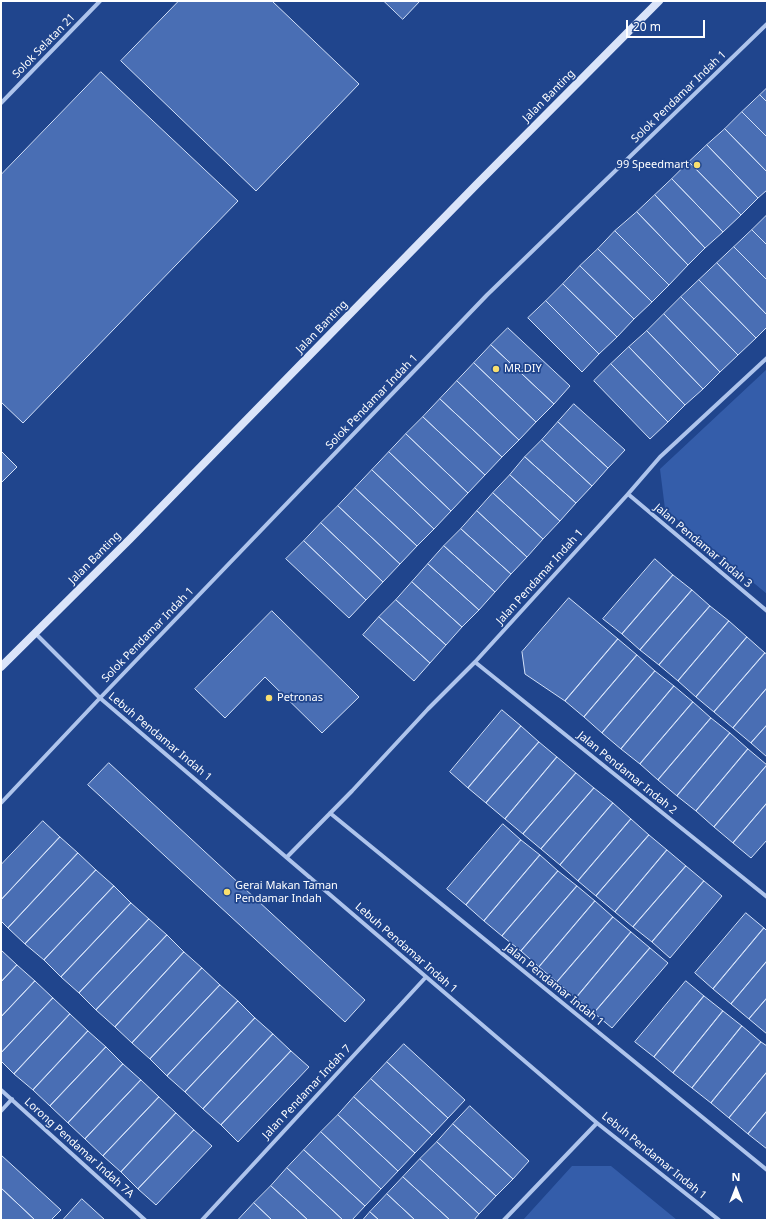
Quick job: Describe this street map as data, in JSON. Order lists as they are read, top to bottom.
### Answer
{
  "streets": {
    "main road": ["Jalan Banting"],
    "street": [
      "Solok Selatan 21",
      "Solok Pendamar Indah 1",
      "Jalan Pendamar Indah 3",
      "Jalan Pendamar Indah 1",
      "Lebuh Pendamar Indah 1",
      "Jalan Pendamar Indah 2",
      "Jalan Pendamar Indah 7",
      "Lorong Pendamar Indah 7A"
    ]
  },
  "crossings": [
    ["Jalan Banting", "Lebuh Pendamar Indah 1"],
    ["Solok Pendamar Indah 1", "Lebuh Pendamar Indah 1"],
    ["Jalan Pendamar Indah 3", "Jalan Pendamar Indah 1"],
    ["Jalan Pendamar Indah 1", "Lebuh Pendamar Indah 1"],
    ["Jalan Pendamar Indah 1", "Jalan Pendamar Indah 2"],
    ["Lebuh Pendamar Indah 1", "Jalan Pendamar Indah 7"]
  ],
  "places": [
    "99 Speedmart",
    "MR.DIY",
    "Petronas",
    "Gerai Makan Taman Pendamar Indah"
  ],
  "scale_bar": "20 m",
  "north": "top"
}
